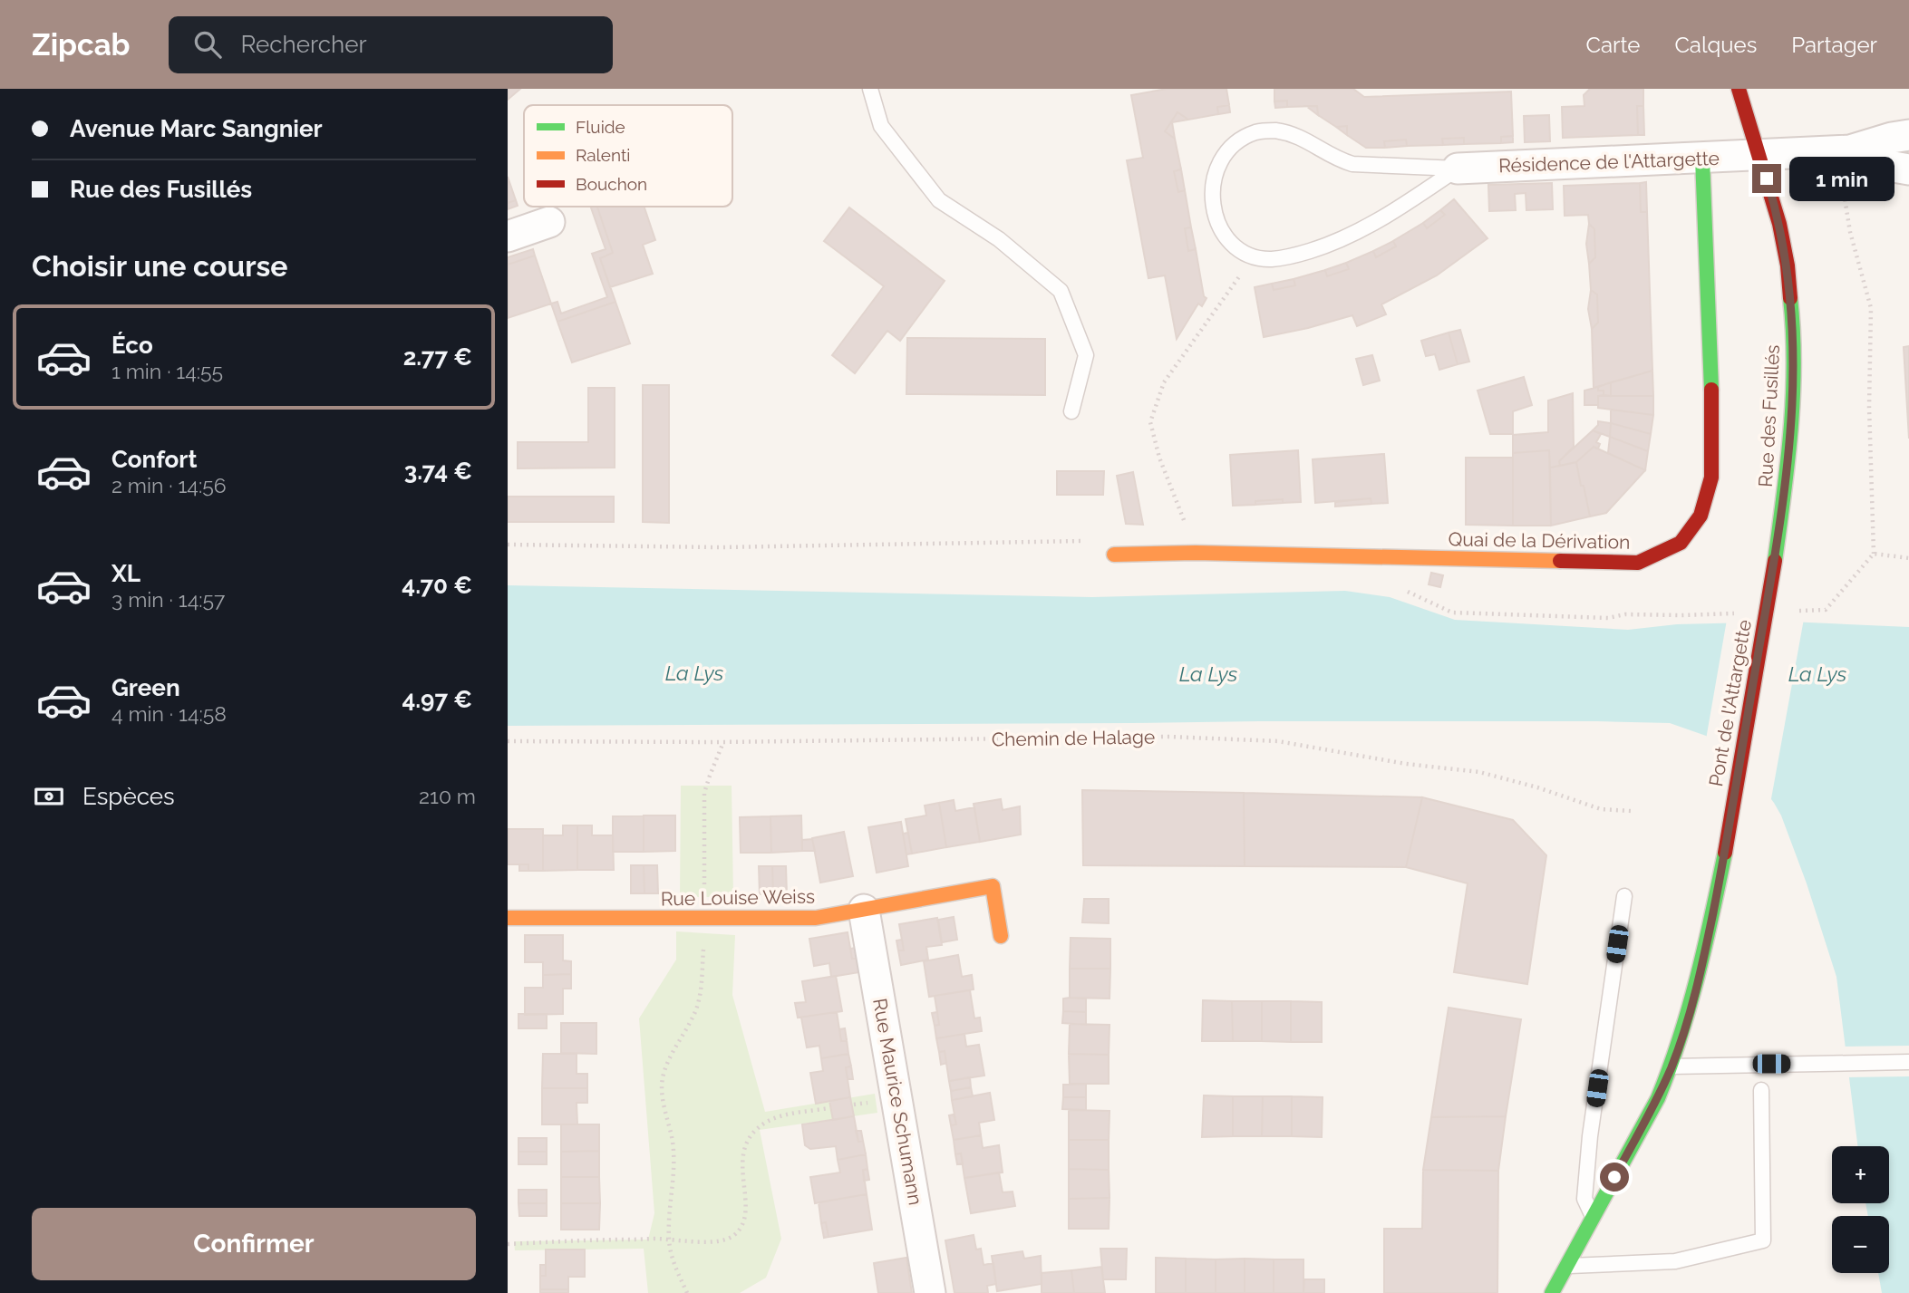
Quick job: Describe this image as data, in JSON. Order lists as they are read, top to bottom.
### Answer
{
  "streets": {
    "street": [
      "Résidence de l'Attargette",
      "Rue des Fusillés",
      "Quai de la Dérivation",
      "Pont de l'Attargette",
      "Rue Louise Weiss",
      "Rue Maurice Schumann"
    ],
    "path": ["Chemin de Halage"]
  },
  "crossings": [
    ["Résidence de l'Attargette", "Rue des Fusillés"],
    ["Résidence de l'Attargette", "Quai de la Dérivation"],
    ["Rue des Fusillés", "Pont de l'Attargette"],
    ["Rue Louise Weiss", "Rue Maurice Schumann"]
  ],
  "water": ["La Lys"],
  "legend": ["Fluide", "Ralenti", "Bouchon"],
  "page": {
    "header": "Zipcab",
    "search": "Rechercher",
    "nav": ["Carte", "Calques", "Partager"],
    "banner": ["Avenue Marc Sangnier", "Rue des Fusillés"],
    "bubble": "1 min",
    "heading": "Choisir une course",
    "list": [
      {
        "name": "Éco",
        "note": "1 min · 14:55",
        "value": "2.77 €"
      },
      {
        "name": "Confort",
        "note": "2 min · 14:56",
        "value": "3.74 €"
      },
      {
        "name": "XL",
        "note": "3 min · 14:57",
        "value": "4.70 €"
      },
      {
        "name": "Green",
        "note": "4 min · 14:58",
        "value": "4.97 €"
      }
    ],
    "pay": ["Espèces", "210 m"],
    "map_buttons": ["+", "−"],
    "buttons": "Confirmer"
  }
}
